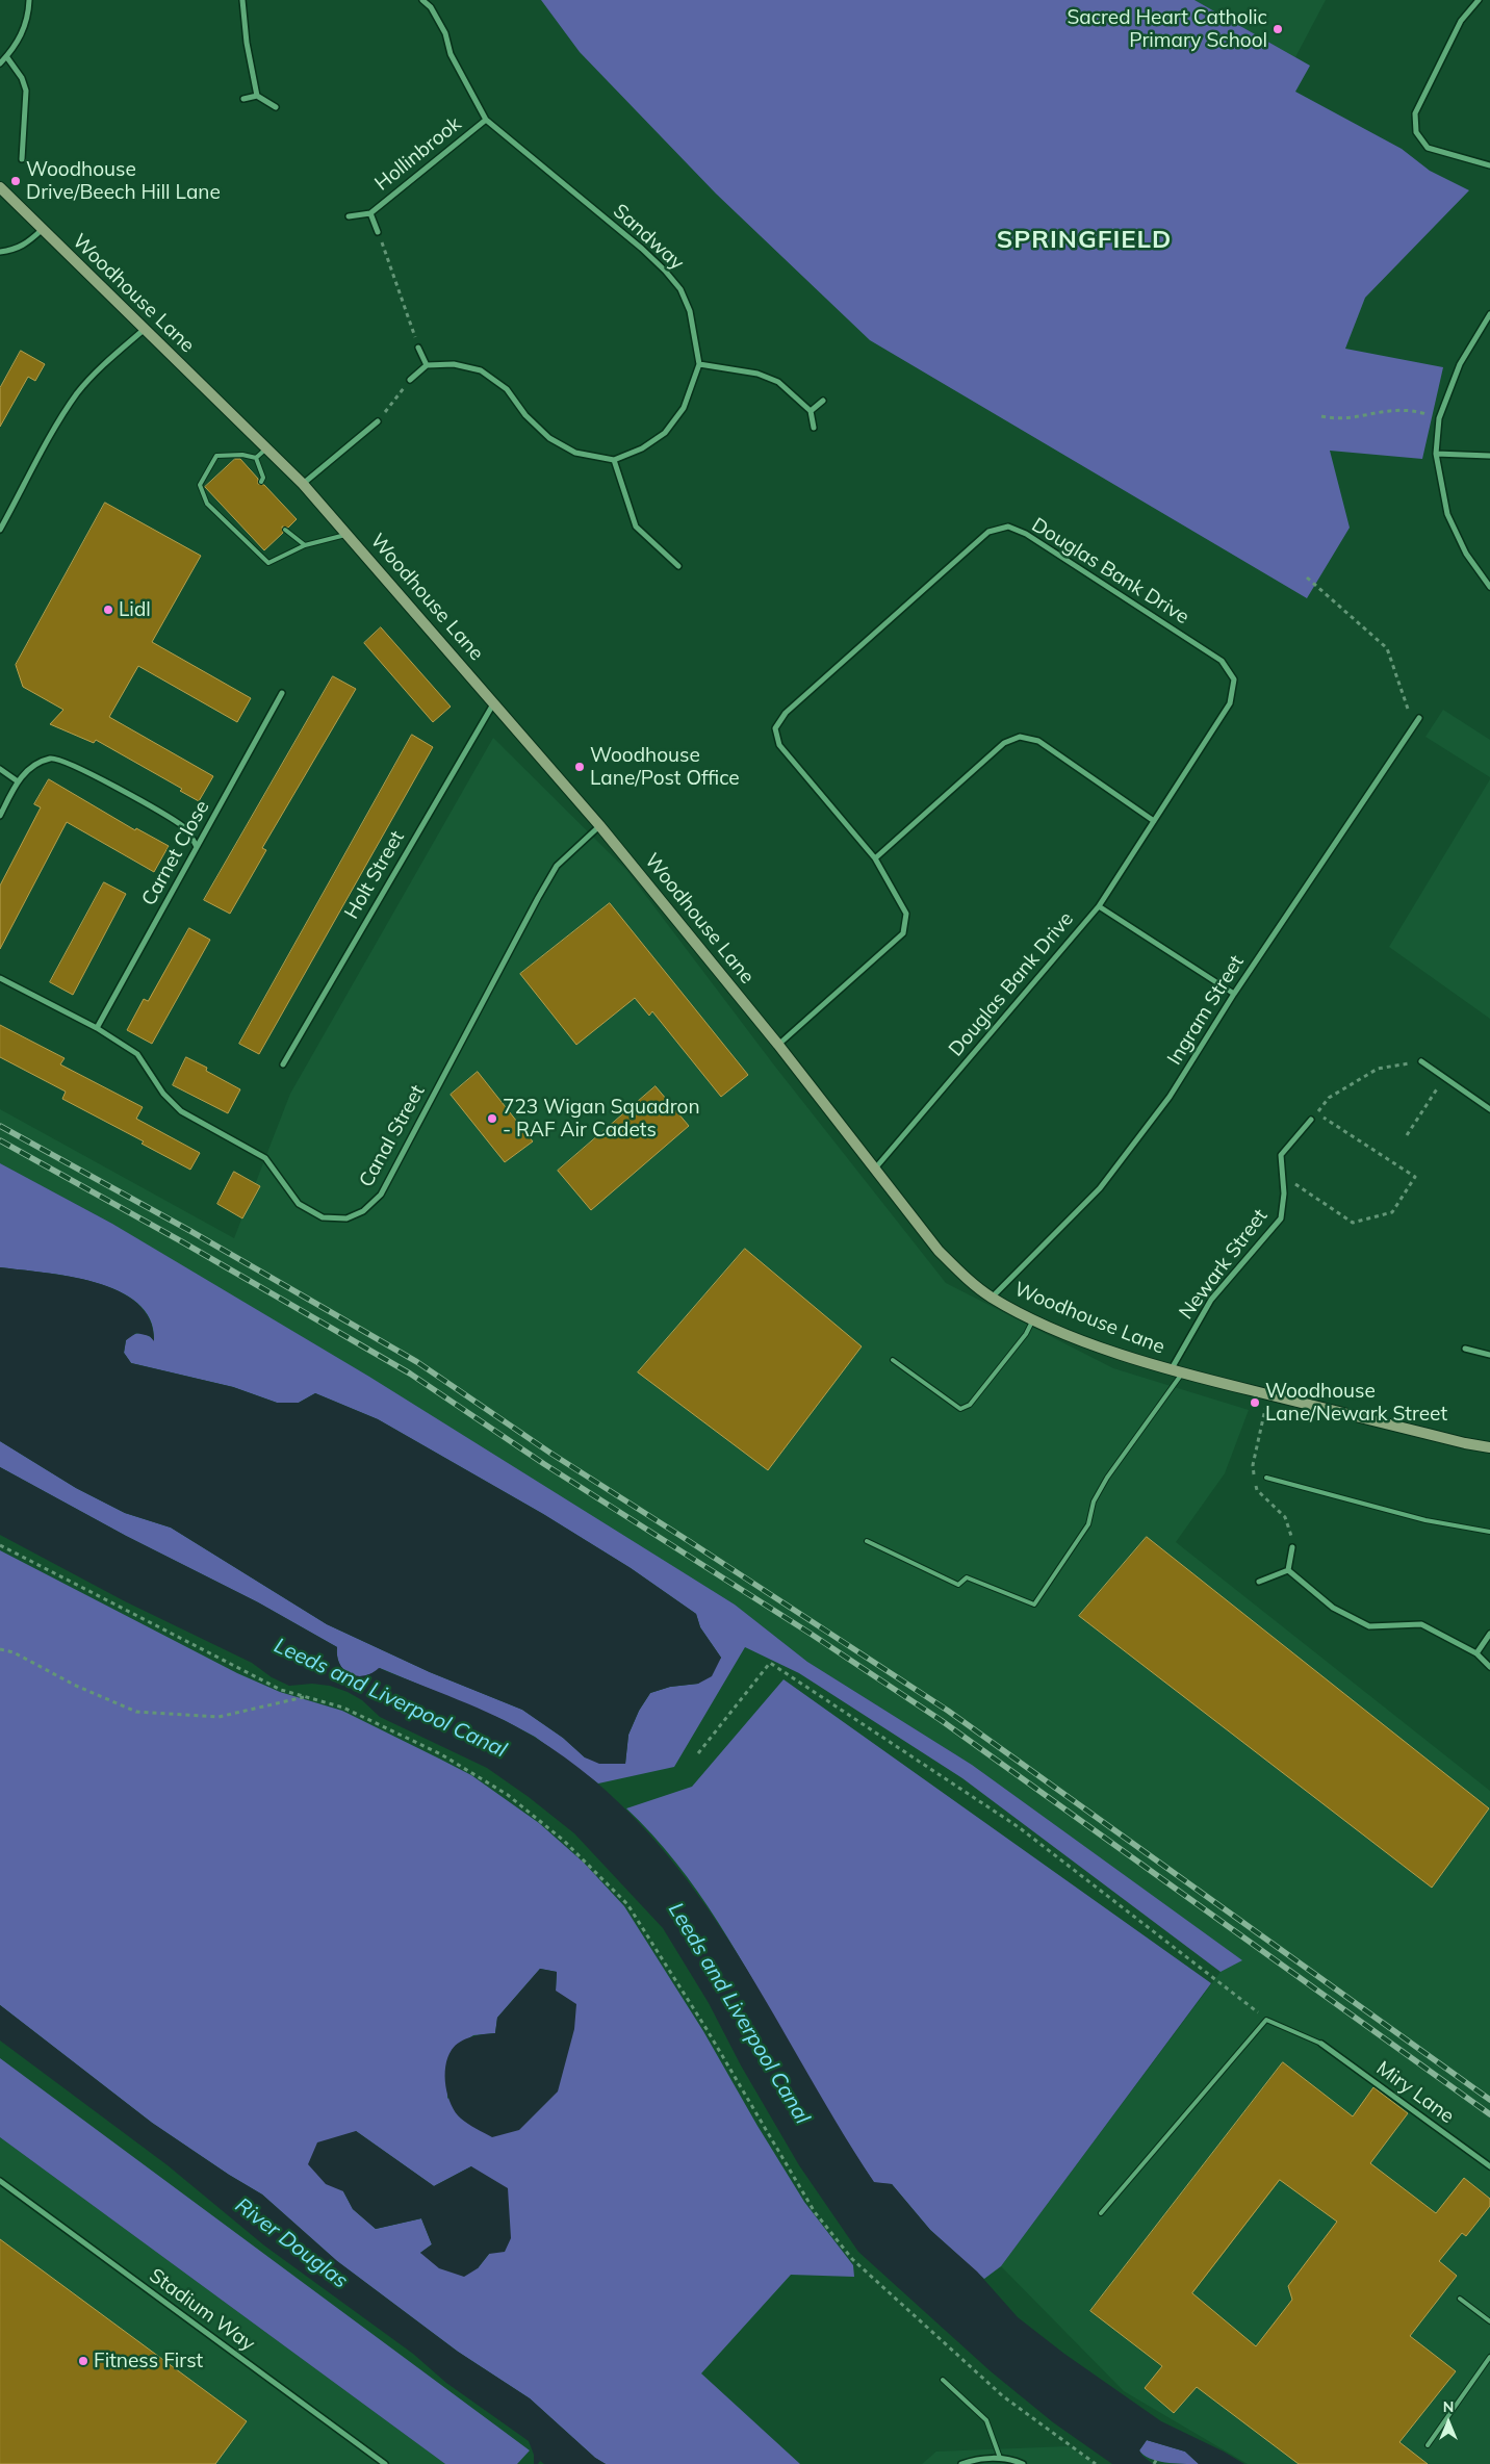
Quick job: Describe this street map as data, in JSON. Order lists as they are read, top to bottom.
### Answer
{
  "streets": {
    "main road": ["Woodhouse Lane"],
    "street": [
      "Hollinbrook",
      "Sandway",
      "Douglas Bank Drive",
      "Carnet Close",
      "Holt Street",
      "Ingram Street",
      "Canal Street",
      "Newark Street",
      "Miry Lane",
      "Stadium Way"
    ]
  },
  "crossings": [
    ["Hollinbrook", "Sandway"],
    ["Woodhouse Lane", "Douglas Bank Drive"],
    ["Woodhouse Lane", "Holt Street"],
    ["Woodhouse Lane", "Ingram Street"],
    ["Woodhouse Lane", "Canal Street"],
    ["Woodhouse Lane", "Newark Street"],
    ["Carnet Close", "Canal Street"]
  ],
  "districts": ["SPRINGFIELD"],
  "water": ["Leeds and Liverpool Canal", "River Douglas"],
  "places": [
    "Sacred Heart Catholic Primary School",
    "Woodhouse Drive/Beech Hill Lane",
    "Lidl",
    "Woodhouse Lane/Post Office",
    "723 Wigan Squadron - RAF Air Cadets",
    "Woodhouse Lane/Newark Street",
    "Fitness First"
  ],
  "north": "top"
}
